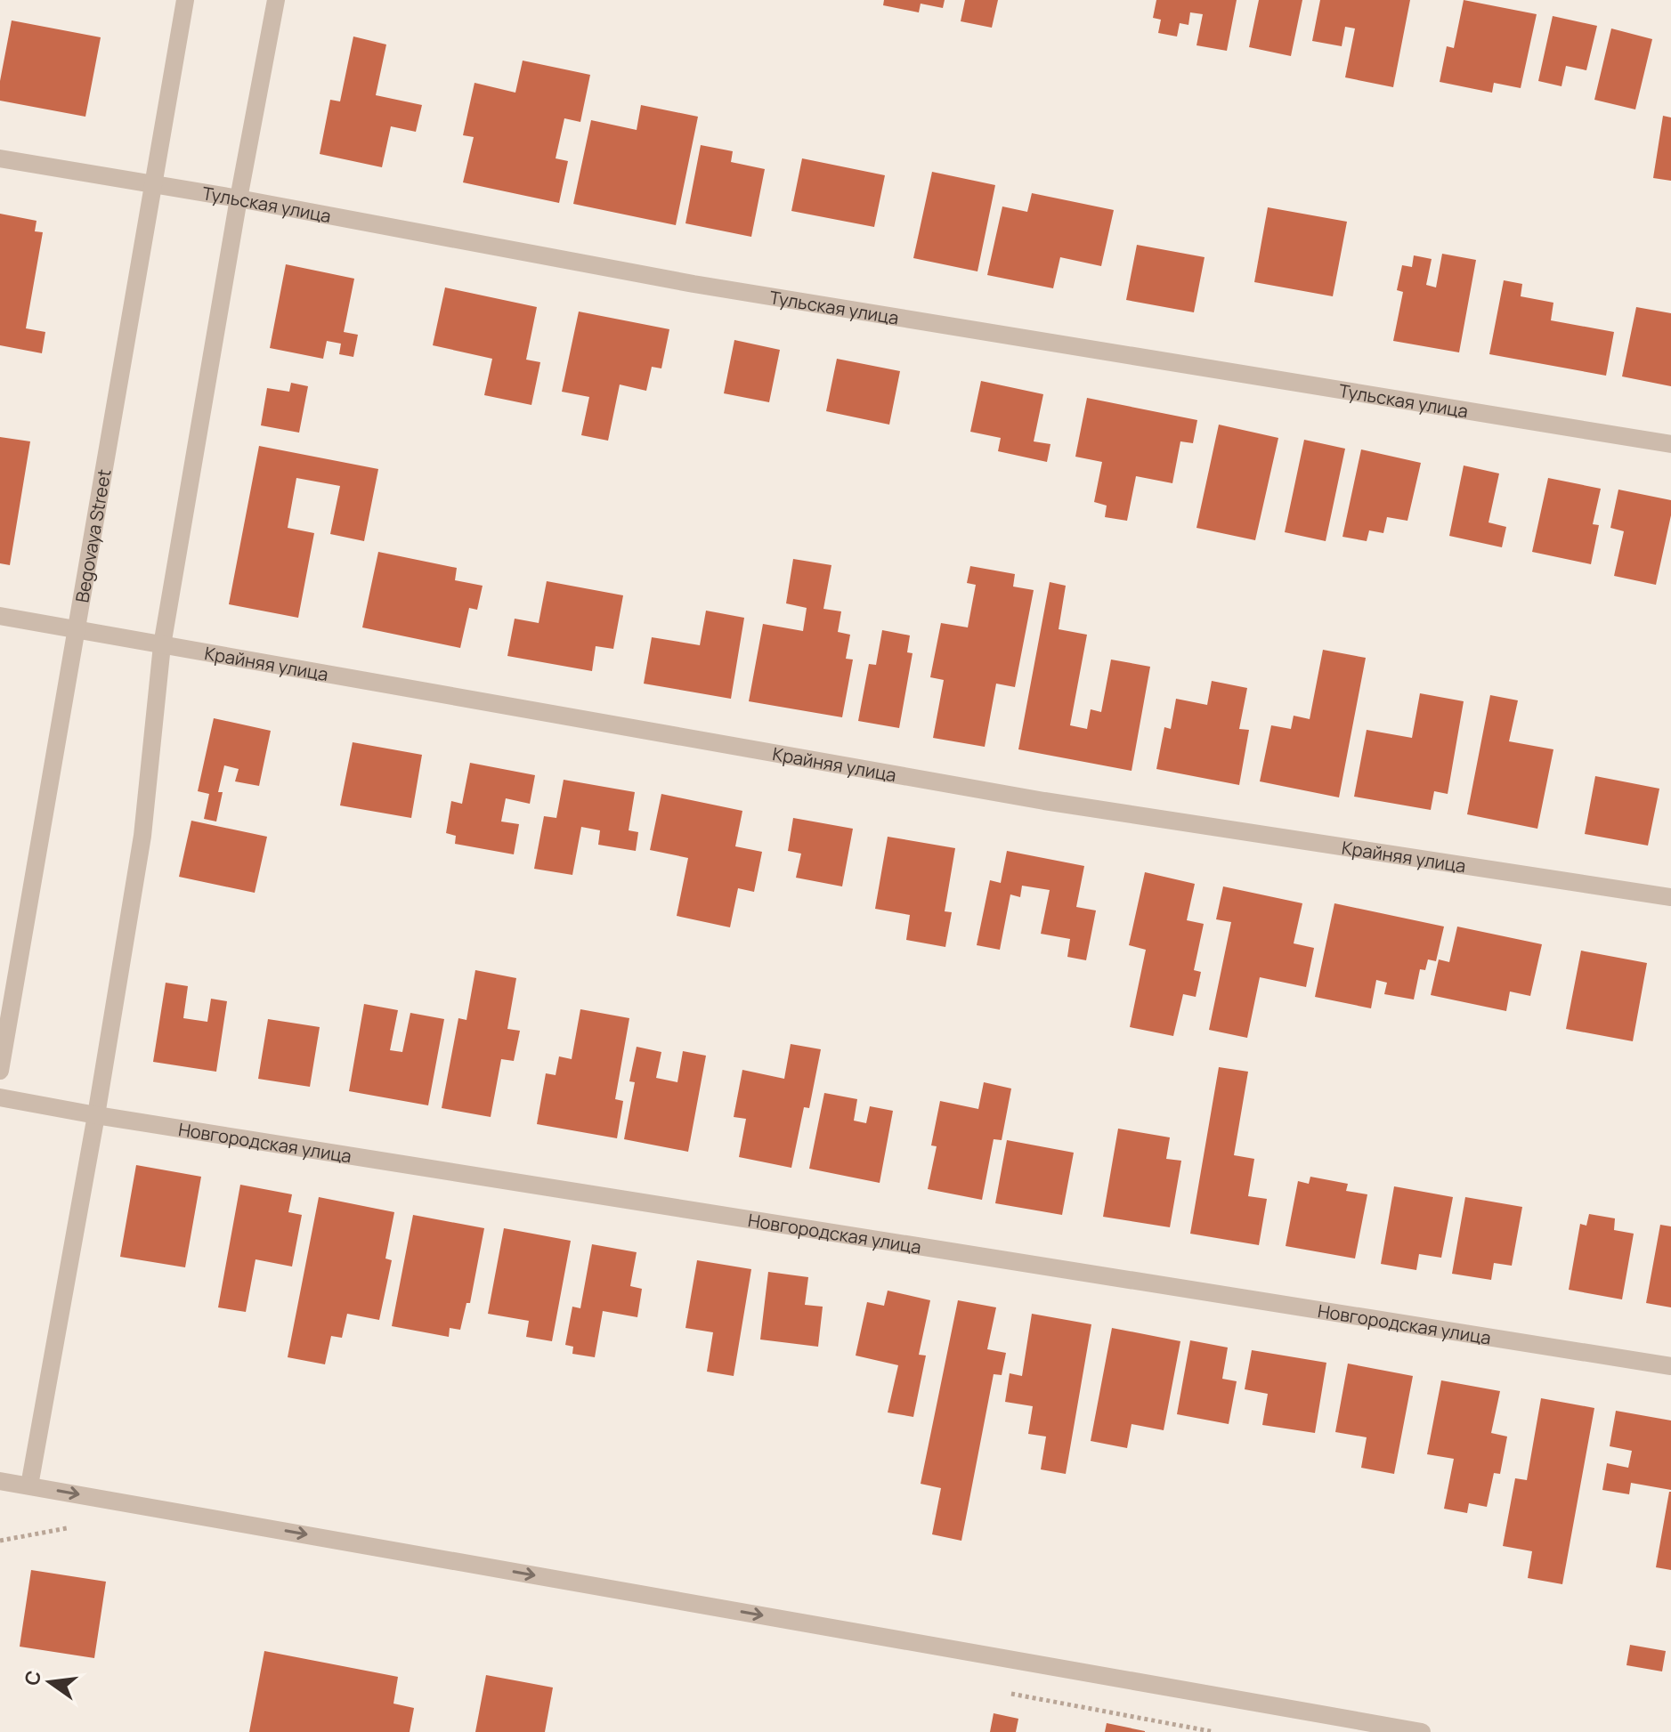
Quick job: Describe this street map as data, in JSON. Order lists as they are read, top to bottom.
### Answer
{
  "streets": {
    "street": [
      "Тульская улица",
      "Begovaya Street",
      "Крайняя улица",
      "Новгородская улица"
    ]
  },
  "crossings": [
    ["Тульская улица", "Begovaya Street"],
    ["Begovaya Street", "Крайняя улица"]
  ],
  "north": "left"
}
